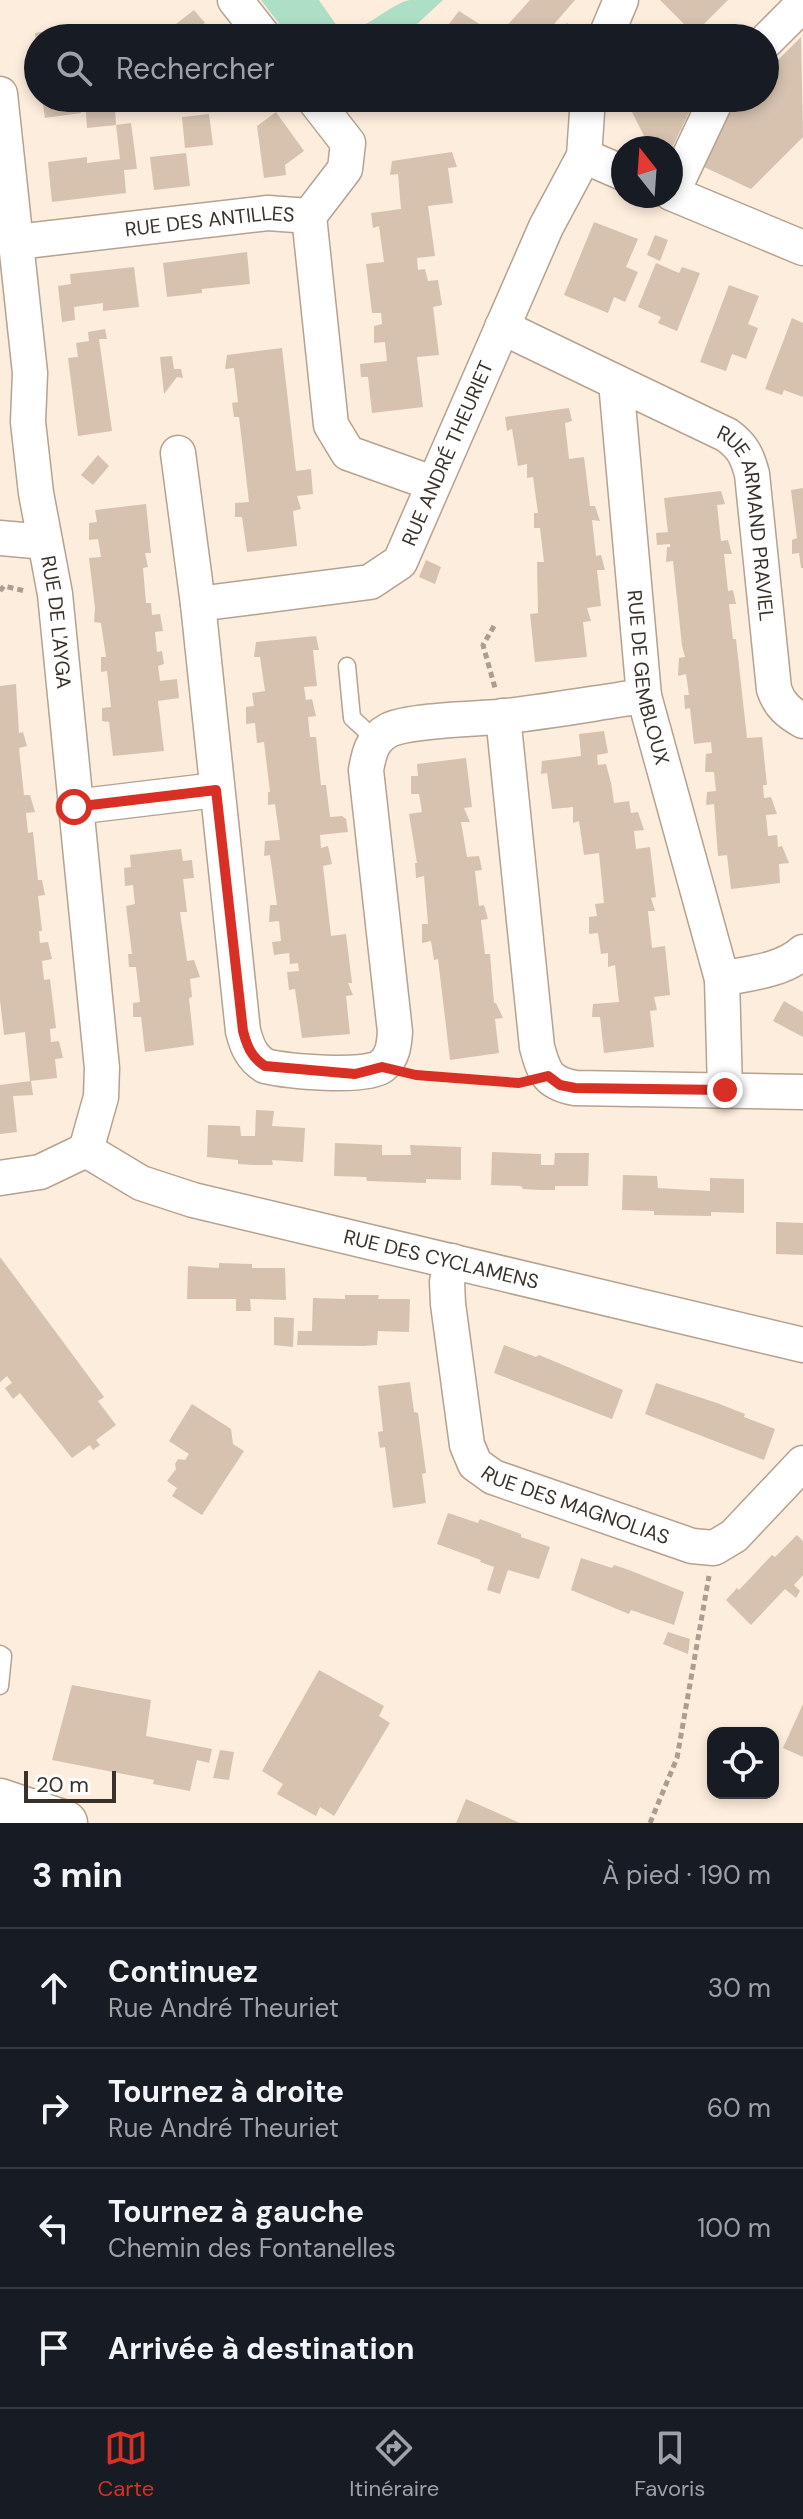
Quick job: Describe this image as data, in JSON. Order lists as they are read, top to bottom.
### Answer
{
  "streets": {
    "street": [
      "RUE DES ANTILLES",
      "RUE ANDRÉ THEURIET",
      "RUE ARMAND PRAVIEL",
      "RUE DE L'AYGA",
      "RUE DE GEMBLOUX",
      "RUE DES CYCLAMENS",
      "RUE DES MAGNOLIAS"
    ]
  },
  "crossings": [
    ["RUE DES ANTILLES", "RUE DE L'AYGA"],
    ["RUE ARMAND PRAVIEL", "RUE DE GEMBLOUX"],
    ["RUE DE L'AYGA", "RUE DES CYCLAMENS"],
    ["RUE DES CYCLAMENS", "RUE DES MAGNOLIAS"]
  ],
  "scale_bar": "20 m",
  "north": "top",
  "page": {
    "search": "Rechercher",
    "scale": "20 m",
    "heading": ["3 min", "À pied · 190 m"],
    "list": [
      ["Continuez", "Rue André Theuriet", "30 m"],
      ["Tournez à droite", "Rue André Theuriet", "60 m"],
      ["Tournez à gauche", "Chemin des Fontanelles", "100 m"],
      "Arrivée à destination"
    ],
    "nav": ["Carte", "Itinéraire", "Favoris"]
  }
}
